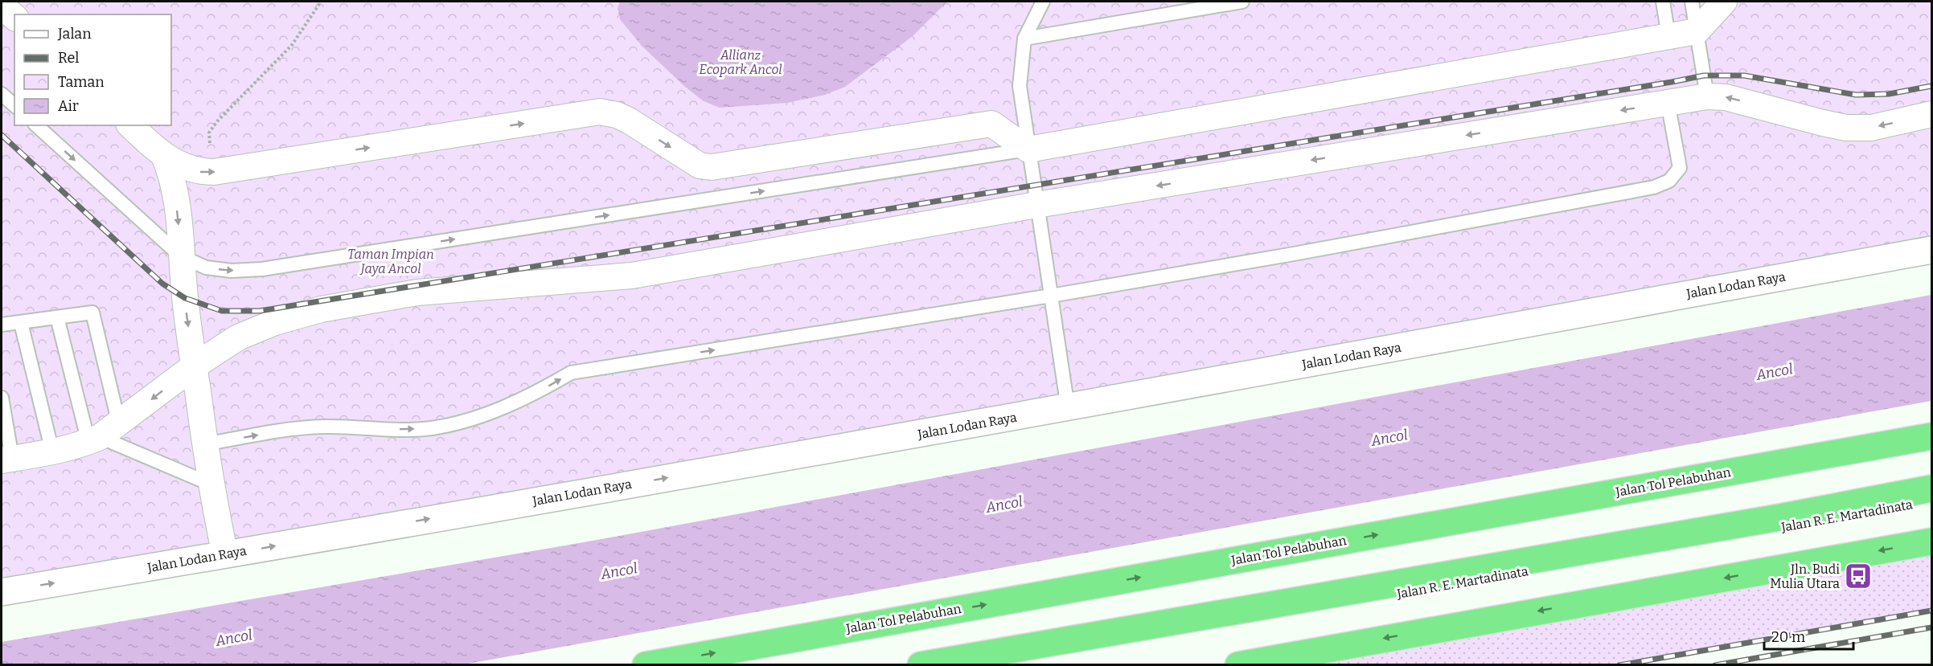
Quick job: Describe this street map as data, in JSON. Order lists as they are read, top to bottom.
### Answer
{
  "streets": {
    "highway": ["Jalan Tol Pelabuhan", "Jalan R. E. Martadinata"],
    "main road": ["Jalan Lodan Raya"]
  },
  "one_way": ["Jalan Lodan Raya"],
  "water": ["Ancol"],
  "parks": ["Allianz Ecopark Ancol", "Taman Impian Jaya Ancol"],
  "places": {
    "bus stop": ["Jln. Budi Mulia Utara"]
  },
  "legend": [
    "Jalan",
    "Rel",
    "Taman",
    "Air"
  ],
  "scale_bar": "20 m"
}
